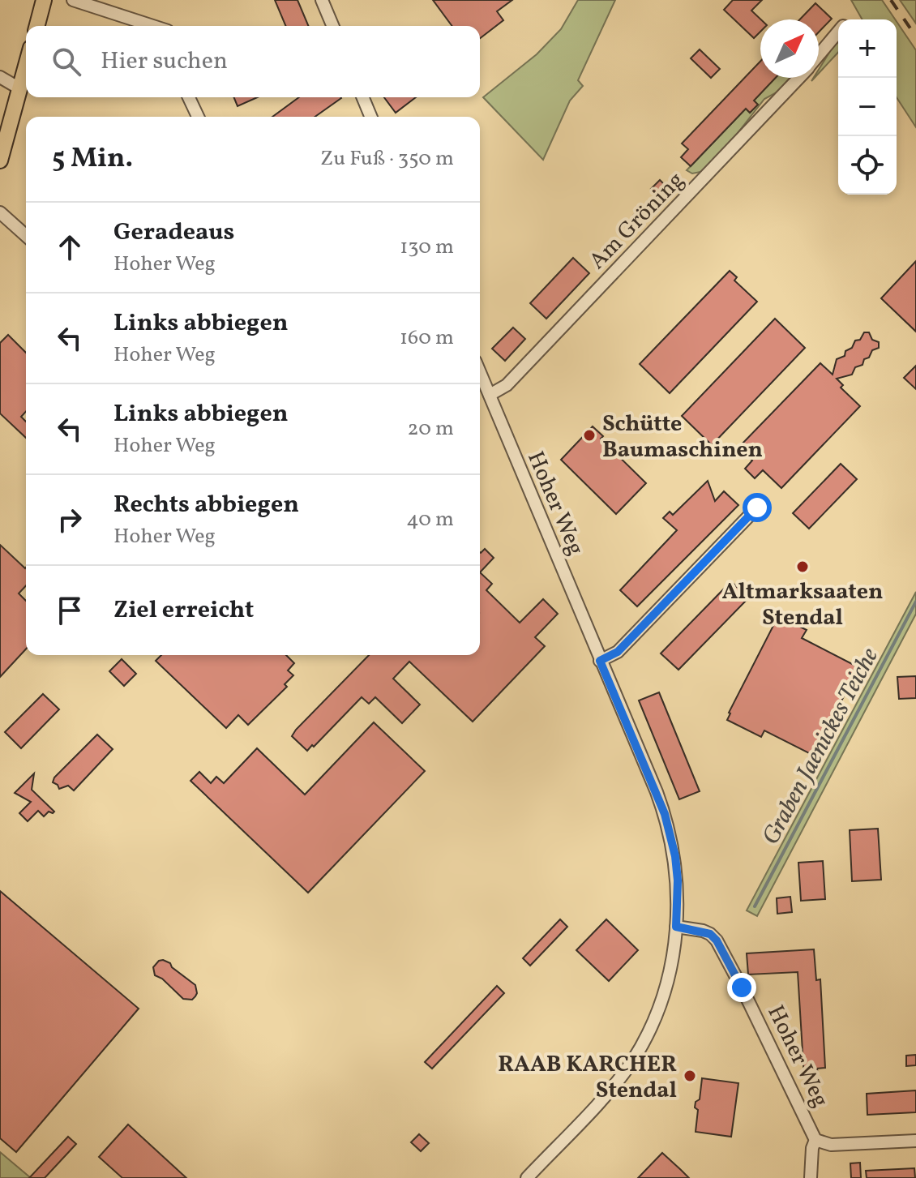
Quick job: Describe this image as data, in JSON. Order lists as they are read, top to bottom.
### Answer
{
  "streets": {
    "street": ["Am Gröning", "Hoher Weg"]
  },
  "crossings": [
    ["Am Gröning", "Hoher Weg"]
  ],
  "water": ["Graben Jaenickes Teiche"],
  "places": ["Schütte Baumaschinen", "Altmarksaaten Stendal", "RAAB KARCHER Stendal"],
  "north": "top right",
  "page": {
    "map_buttons": ["+", "−"],
    "search": "Hier suchen",
    "heading": ["5 Min.", "Zu Fuß · 350 m"],
    "list": [
      ["Geradeaus", "Hoher Weg", "130 m"],
      ["Links abbiegen", "Hoher Weg", "160 m"],
      ["Links abbiegen", "Hoher Weg", "20 m"],
      ["Rechts abbiegen", "Hoher Weg", "40 m"],
      "Ziel erreicht"
    ]
  }
}
